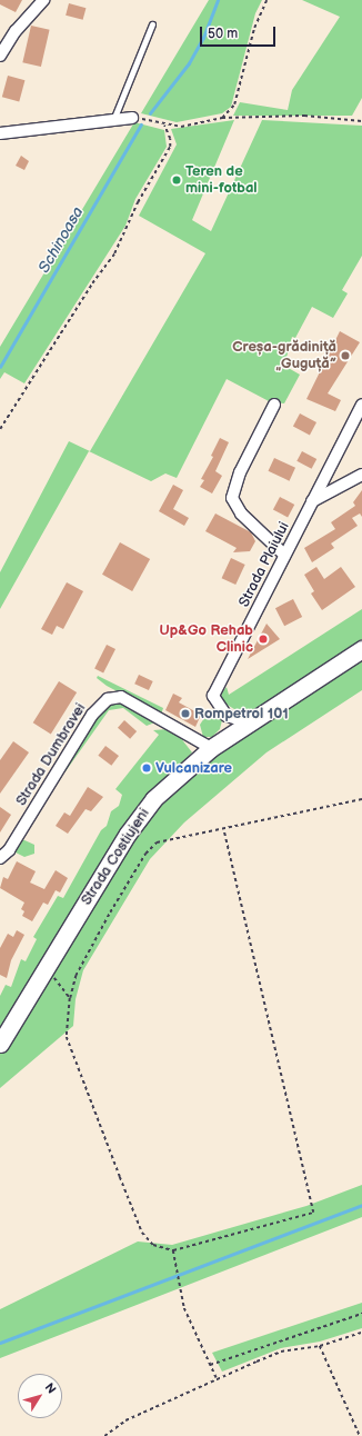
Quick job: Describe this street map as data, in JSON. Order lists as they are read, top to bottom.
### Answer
{
  "streets": {
    "street": ["Strada Plaiului", "Strada Dumbravei", "Strada Costiujeni"]
  },
  "crossings": [
    ["Strada Plaiului", "Strada Costiujeni"],
    ["Strada Dumbravei", "Strada Costiujeni"]
  ],
  "water": ["Schinoasa"],
  "places": [
    "Teren de mini-fotbal",
    "Creșa-grădiniță „Guguță”",
    "Up&Go Rehab Clinic",
    "Rompetrol 101",
    "Vulcanizare"
  ],
  "scale_bar": "50 m",
  "north": "top right"
}
